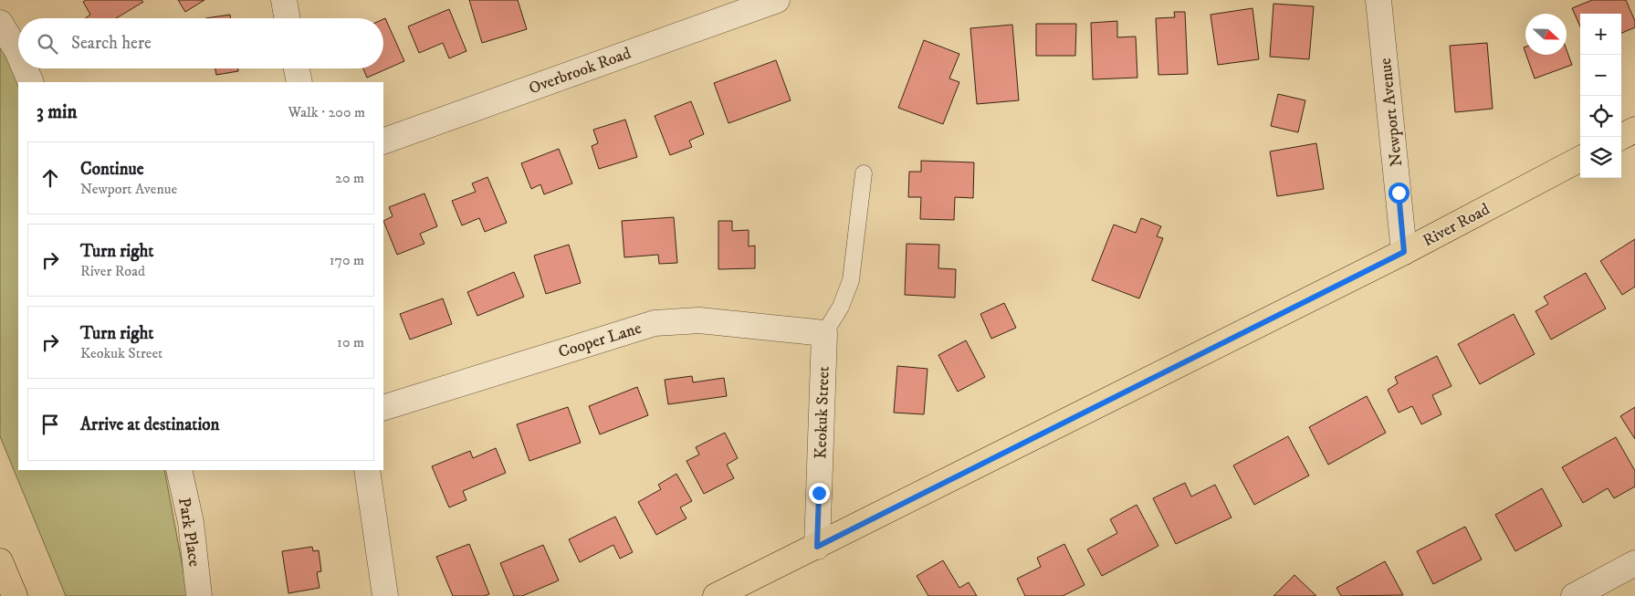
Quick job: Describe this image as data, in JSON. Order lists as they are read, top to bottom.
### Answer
{
  "streets": {
    "main road": ["River Road"],
    "street": [
      "Overbrook Road",
      "Newport Avenue",
      "Cooper Lane",
      "Keokuk Street",
      "Park Place"
    ]
  },
  "crossings": [
    ["Newport Avenue", "River Road"],
    ["River Road", "Keokuk Street"],
    ["Cooper Lane", "Keokuk Street"]
  ],
  "north": "right",
  "page": {
    "map_buttons": ["+", "−"],
    "search": "Search here",
    "heading": ["3 min", "Walk · 200 m"],
    "list": [
      ["Continue", "Newport Avenue", "20 m"],
      ["Turn right", "River Road", "170 m"],
      ["Turn right", "Keokuk Street", "10 m"],
      "Arrive at destination"
    ]
  }
}
